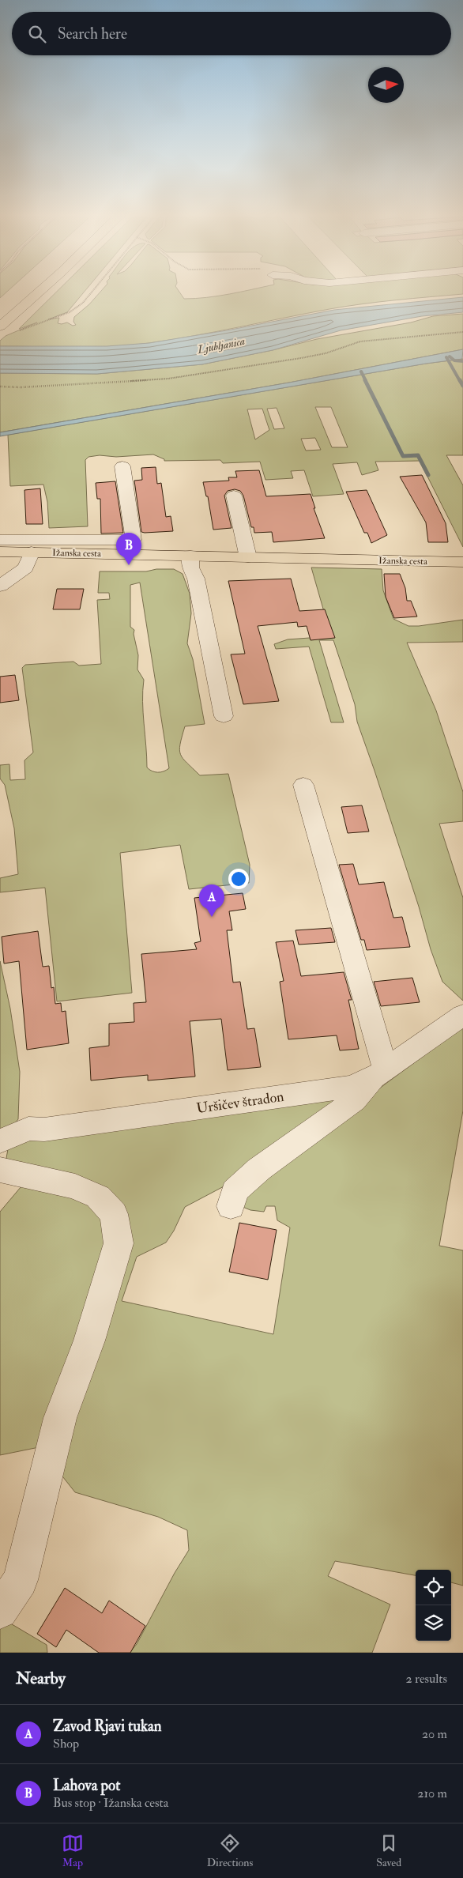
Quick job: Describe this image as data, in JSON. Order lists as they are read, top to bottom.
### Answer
{
  "streets": {
    "main road": ["Ižanska cesta"],
    "street": ["Uršičev štradon"]
  },
  "water": ["Ljubljanica"],
  "north": "right",
  "page": {
    "search": "Search here",
    "pins": ["B", "A"],
    "heading": ["Nearby", "2 results"],
    "list": [
      {
        "mark": "A",
        "name": "Zavod Rjavi tukan",
        "note": "Shop",
        "value": "20 m"
      },
      {
        "mark": "B",
        "name": "Lahova pot",
        "note": "Bus stop · Ižanska cesta",
        "value": "210 m"
      }
    ],
    "nav": ["Map", "Directions", "Saved"]
  }
}
